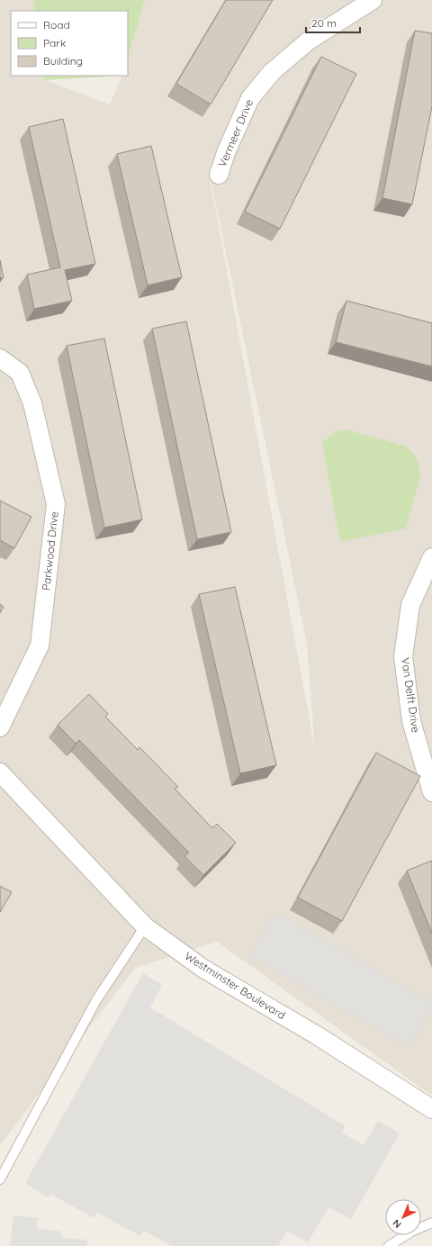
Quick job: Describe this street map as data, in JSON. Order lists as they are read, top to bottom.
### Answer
{
  "streets": {
    "street": [
      "Vermeer Drive",
      "Parkwood Drive",
      "Van Delft Drive",
      "Westminster Boulevard"
    ]
  },
  "legend": ["Road", "Park", "Building"],
  "scale_bar": "20 m",
  "north": "bottom left"
}
